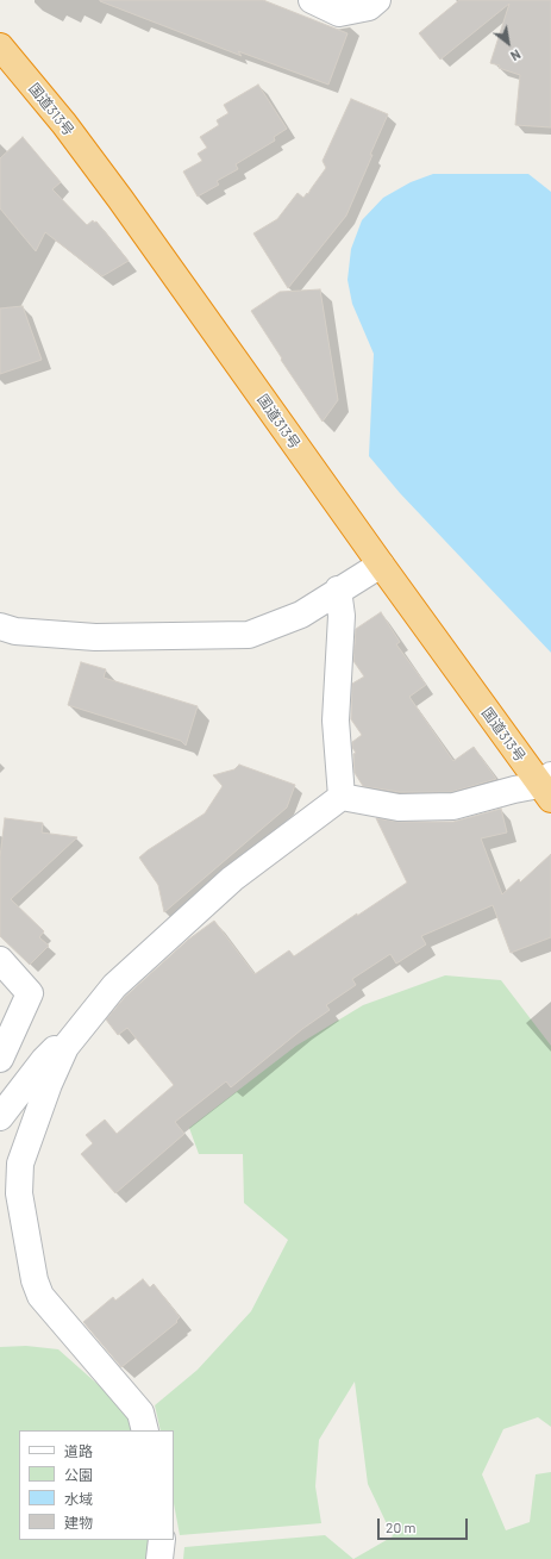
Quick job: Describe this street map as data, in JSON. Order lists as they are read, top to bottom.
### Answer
{
  "streets": {
    "highway": ["国道313号"]
  },
  "legend": [
    "道路",
    "公園",
    "水域",
    "建物"
  ],
  "scale_bar": "20 m",
  "north": "bottom right"
}
